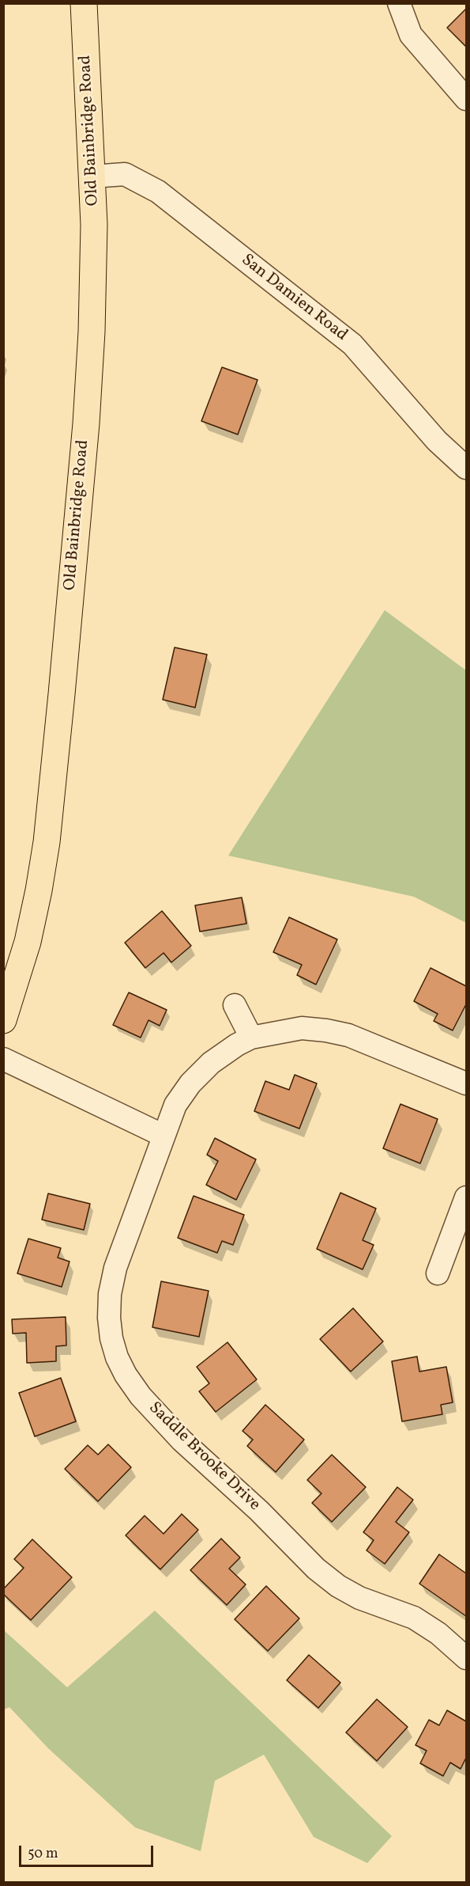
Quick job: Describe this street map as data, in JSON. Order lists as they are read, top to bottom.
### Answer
{
  "streets": {
    "main road": ["Old Bainbridge Road"],
    "street": ["San Damien Road", "Saddle Brooke Drive"]
  },
  "crossings": [
    ["Old Bainbridge Road", "San Damien Road"]
  ],
  "scale_bar": "50 m"
}
